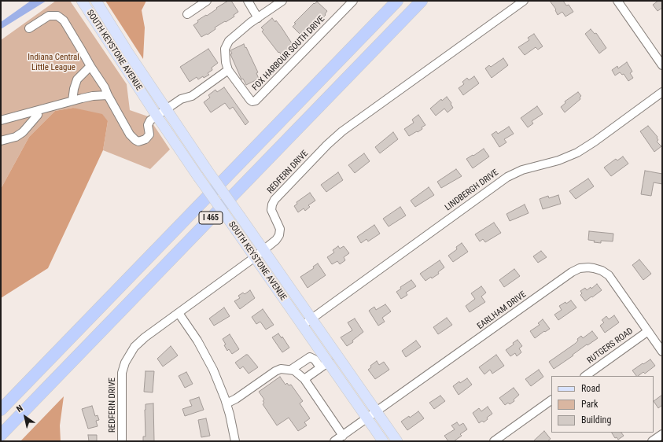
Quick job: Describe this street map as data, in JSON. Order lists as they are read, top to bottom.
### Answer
{
  "streets": {
    "highway": ["I 465"],
    "main road": ["SOUTH KEYSTONE AVENUE"],
    "street": [
      "FOX HARBOUR SOUTH DRIVE",
      "REDFERN DRIVE",
      "LINDBERGH DRIVE",
      "EARLHAM DRIVE",
      "RUTGERS ROAD"
    ]
  },
  "crossings": [
    ["SOUTH KEYSTONE AVENUE", "REDFERN DRIVE"],
    ["SOUTH KEYSTONE AVENUE", "LINDBERGH DRIVE"],
    ["SOUTH KEYSTONE AVENUE", "EARLHAM DRIVE"],
    ["EARLHAM DRIVE", "RUTGERS ROAD"]
  ],
  "parks": ["Indiana Central Little League"],
  "legend": ["Road", "Park", "Building"],
  "north": "top left"
}
